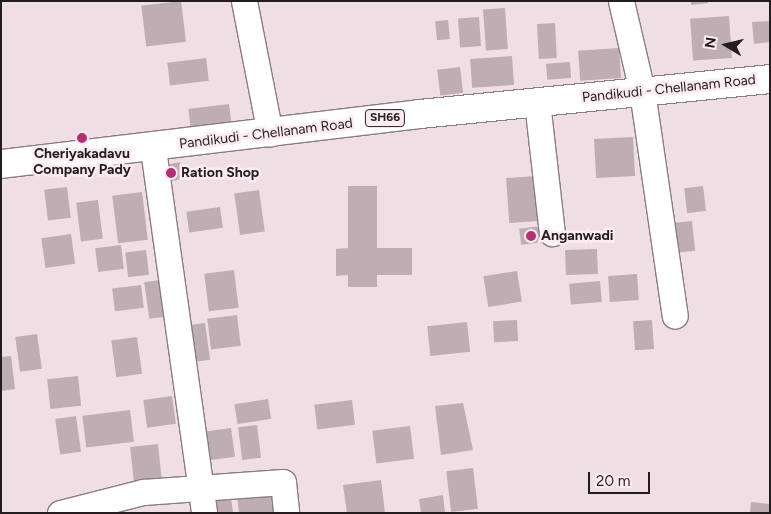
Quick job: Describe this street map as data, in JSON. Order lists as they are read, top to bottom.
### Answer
{
  "streets": {
    "main road": ["Pandikudi - Chellanam Road", "SH66"]
  },
  "places": ["Cheriyakadavu Company Pady", "Ration Shop", "Anganwadi"],
  "scale_bar": "20 m",
  "north": "left"
}
